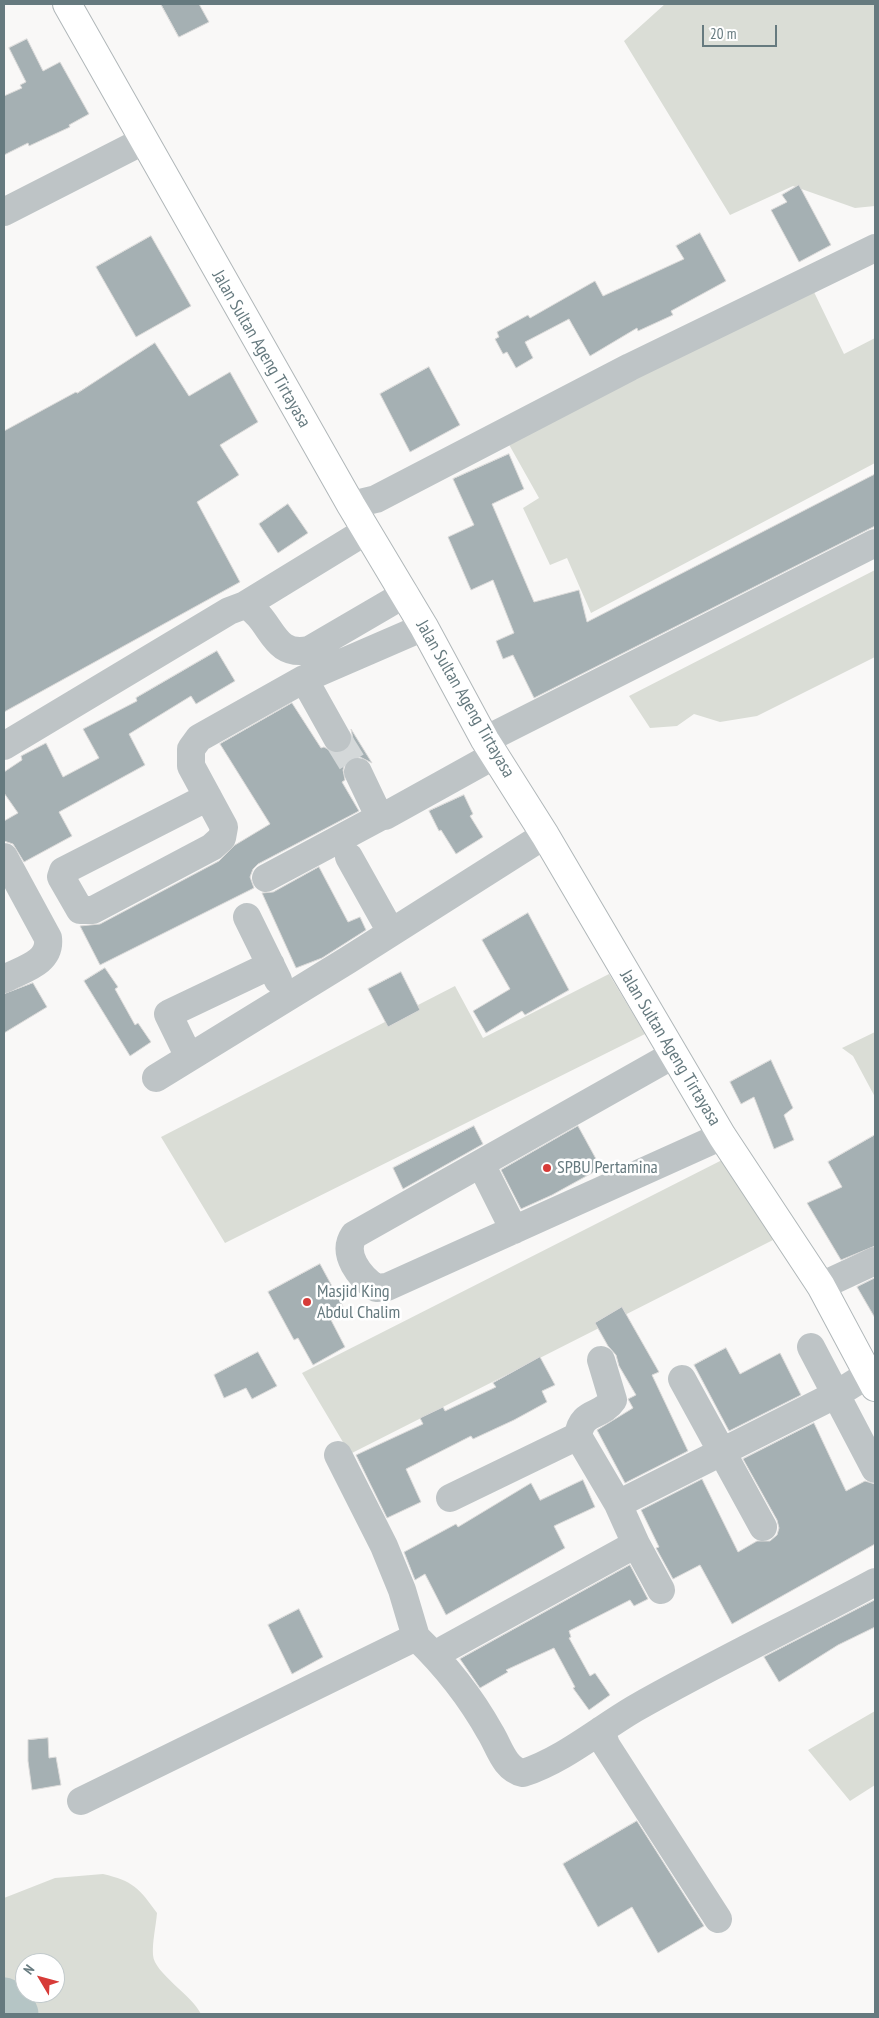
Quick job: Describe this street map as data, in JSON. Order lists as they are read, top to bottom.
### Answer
{
  "streets": {
    "main road": ["Jalan Sultan Ageng Tirtayasa"]
  },
  "places": ["SPBU Pertamina", "Masjid King Abdul Chalim"],
  "scale_bar": "20 m",
  "north": "top left"
}
